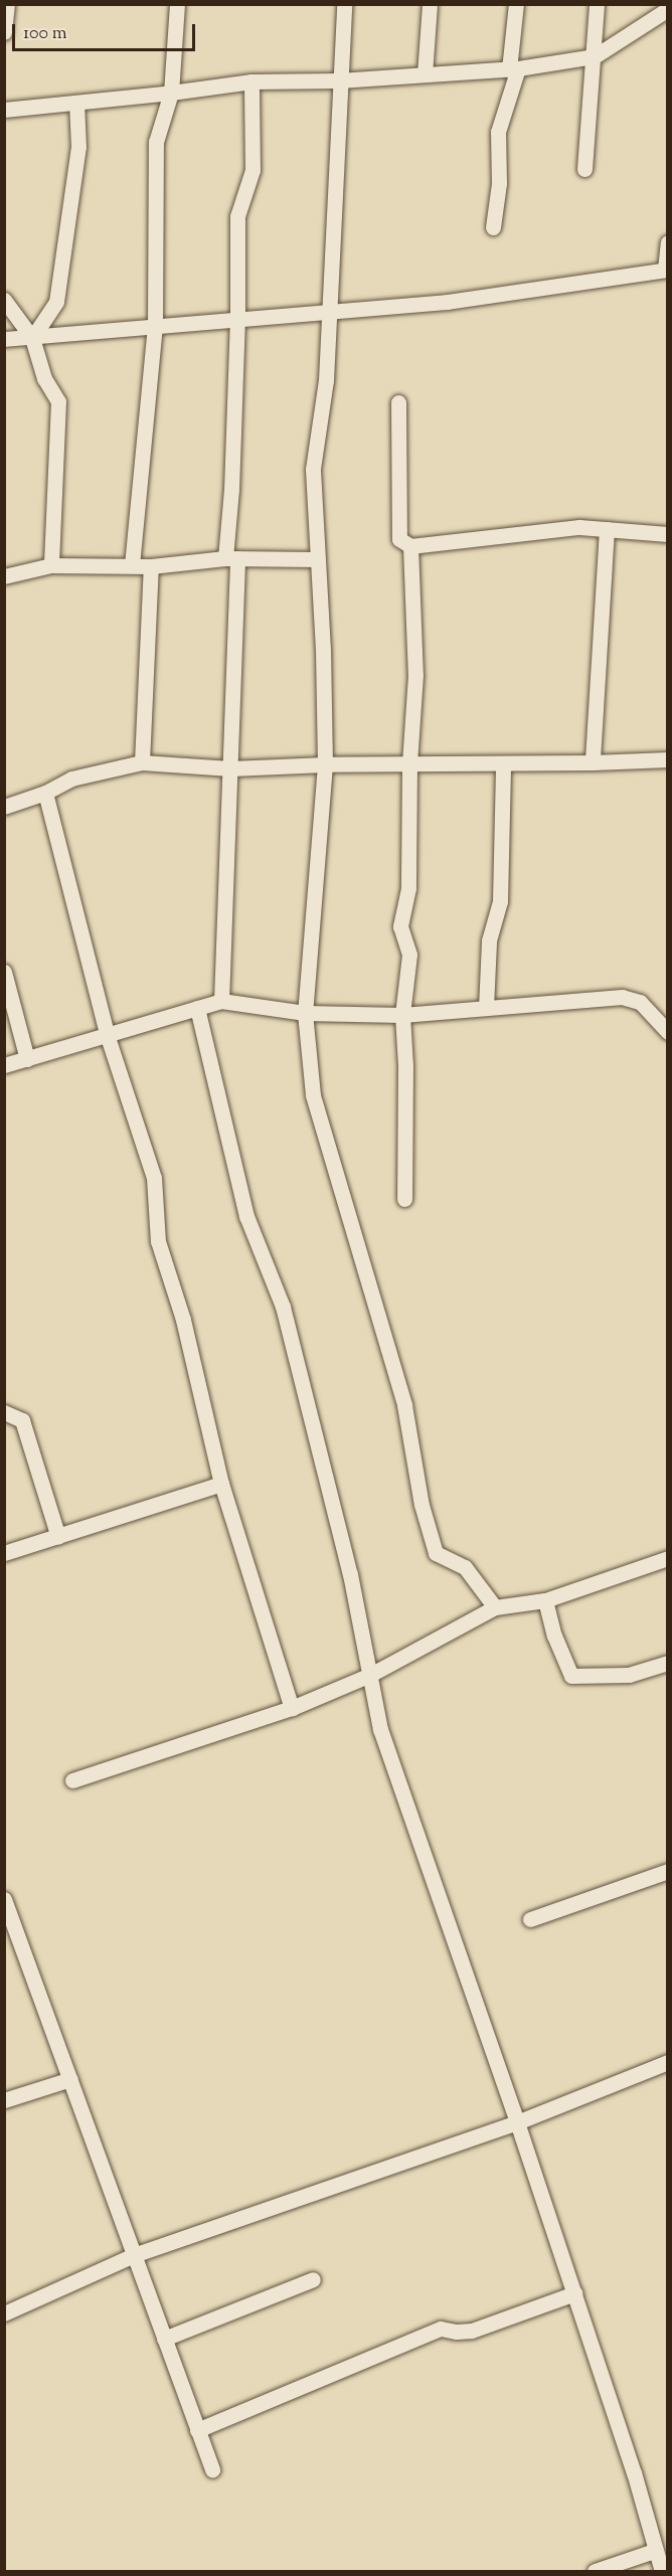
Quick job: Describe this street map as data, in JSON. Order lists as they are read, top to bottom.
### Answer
{
  "scale_bar": "100 m"
}
